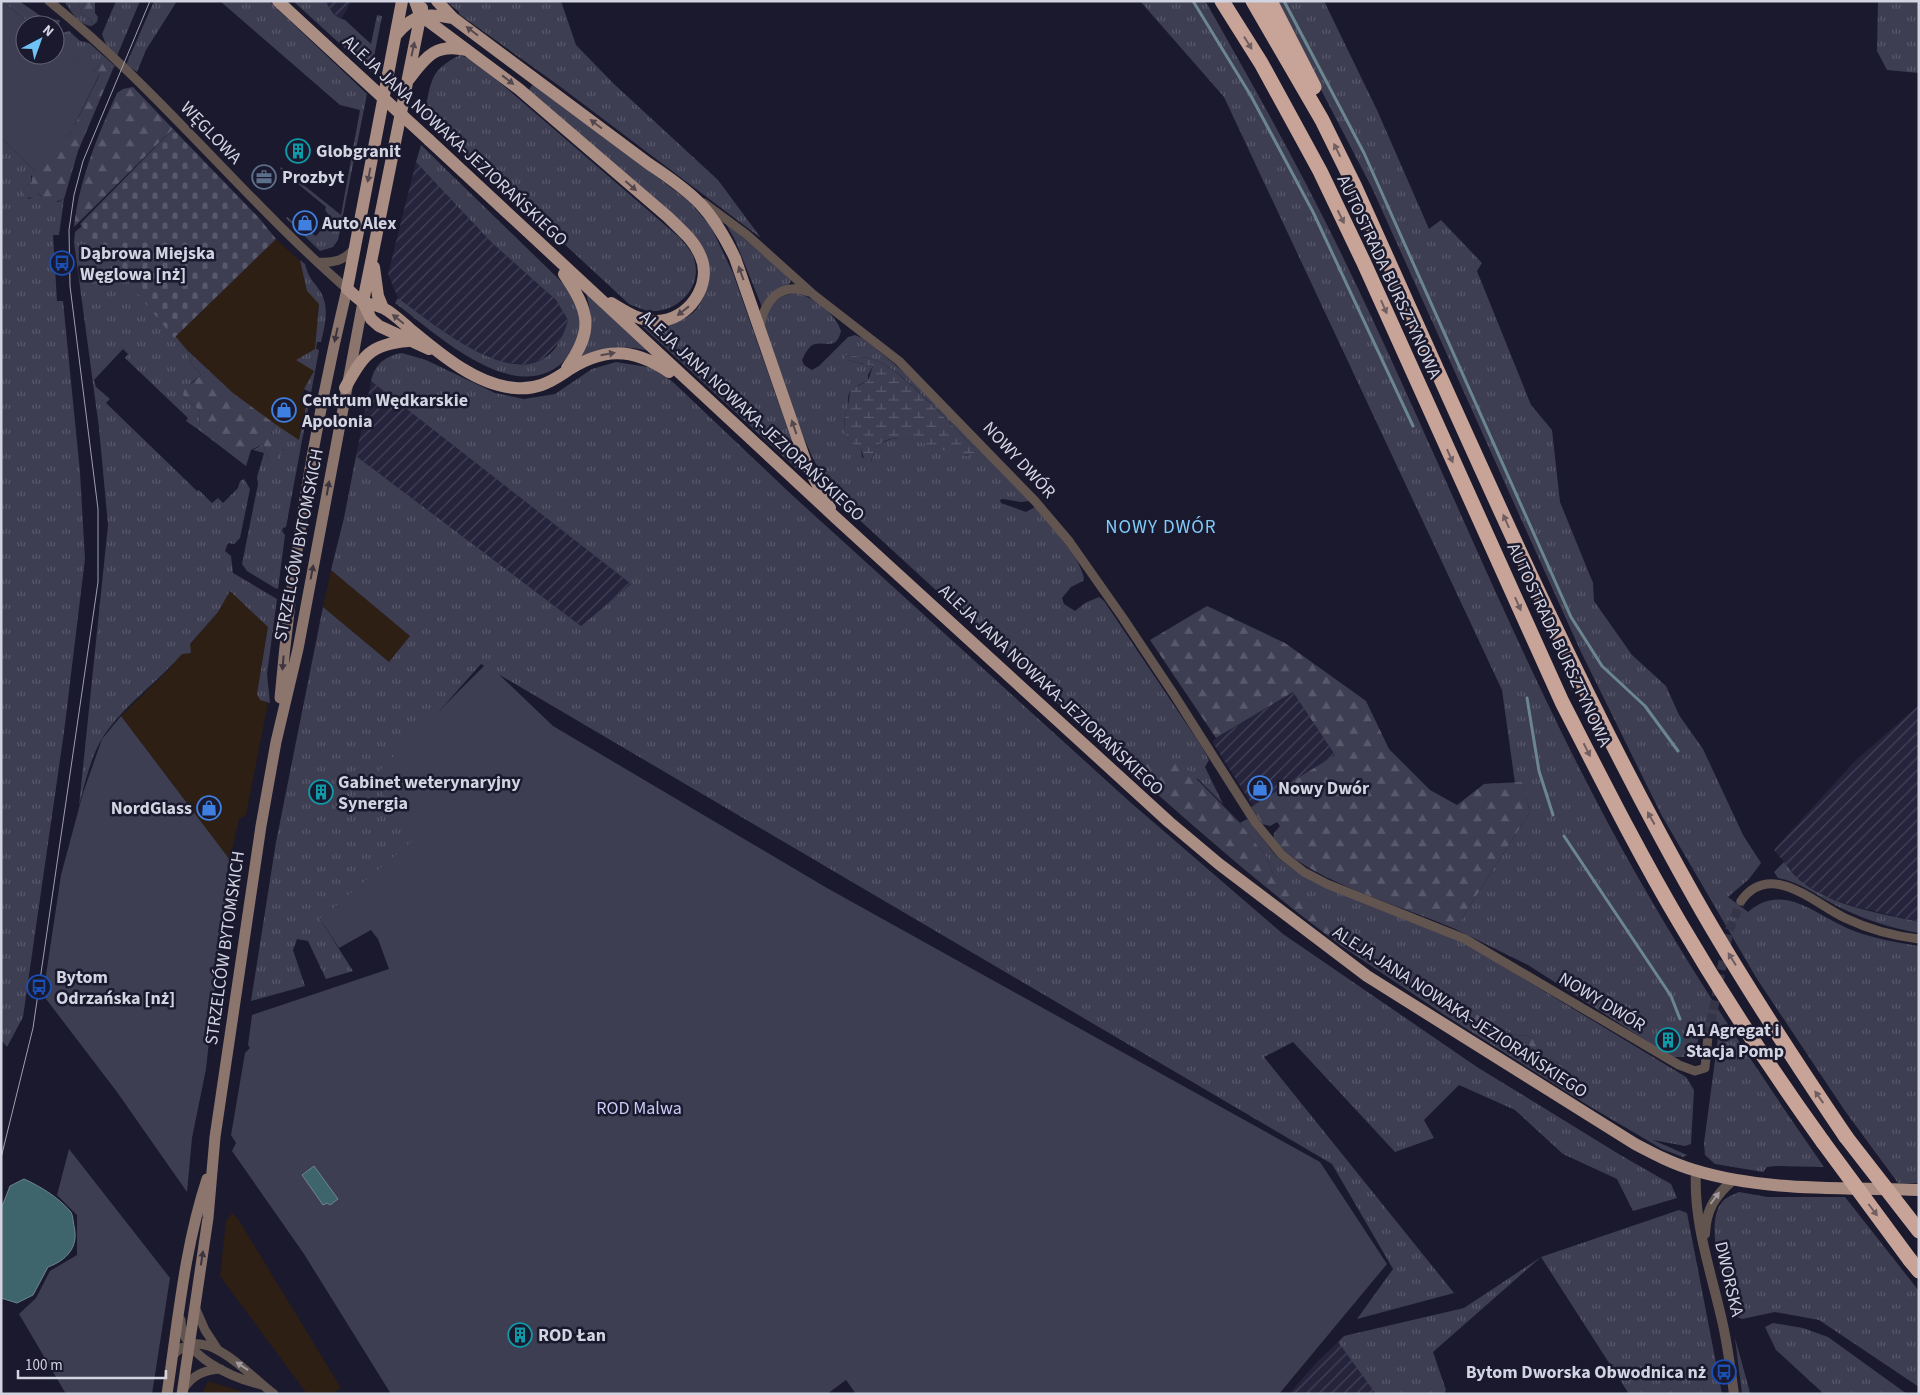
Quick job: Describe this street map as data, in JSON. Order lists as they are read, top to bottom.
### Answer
{
  "streets": {
    "highway": ["AUTOSTRADA BURSZTYNOWA"],
    "main road": ["ALEJA JANA NOWAKA-JEZIORAŃSKIEGO", "STRZELCÓW BYTOMSKICH"],
    "street": ["WĘGLOWA", "NOWY DWÓR", "DWORSKA"]
  },
  "crossings": [
    ["WĘGLOWA", "STRZELCÓW BYTOMSKICH"],
    ["ALEJA JANA NOWAKA-JEZIORAŃSKIEGO", "DWORSKA"]
  ],
  "districts": ["NOWY DWÓR"],
  "parks": ["ROD Malwa"],
  "places": {
    "building": [
      "Globgranit",
      "Gabinet weterynaryjny Synergia",
      "A1 Agregat i Stacja Pomp",
      "ROD Łan"
    ],
    "office": ["Prozbyt"],
    "shop": [
      "Auto Alex",
      "Centrum Wędkarskie Apolonia",
      "Nowy Dwór",
      "NordGlass"
    ],
    "bus stop": ["Dąbrowa Miejska Węglowa [nż]", "Bytom Odrzańska [nż]", "Bytom Dworska Obwodnica nż"]
  },
  "scale_bar": "100 m",
  "north": "top right"
}
